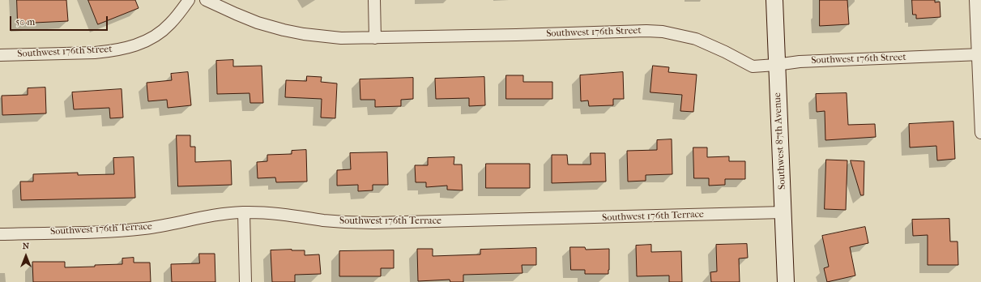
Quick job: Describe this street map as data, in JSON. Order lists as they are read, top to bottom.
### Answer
{
  "streets": {
    "street": ["Southwest 176th Street", "Southwest 87th Avenue", "Southwest 176th Terrace"]
  },
  "crossings": [
    ["Southwest 176th Street", "Southwest 87th Avenue"],
    ["Southwest 87th Avenue", "Southwest 176th Terrace"]
  ],
  "scale_bar": "50 m",
  "north": "top"
}
